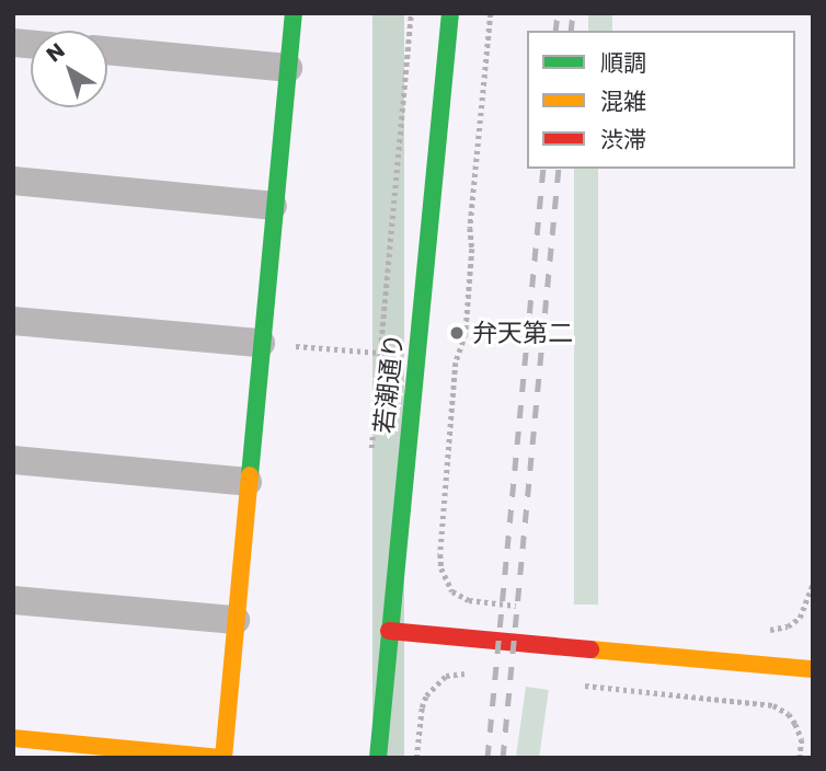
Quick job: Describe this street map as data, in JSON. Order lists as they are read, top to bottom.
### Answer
{
  "streets": {
    "street": ["若潮通り"]
  },
  "places": ["弁天第二"],
  "legend": ["順調", "混雑", "渋滞"],
  "north": "top left"
}
